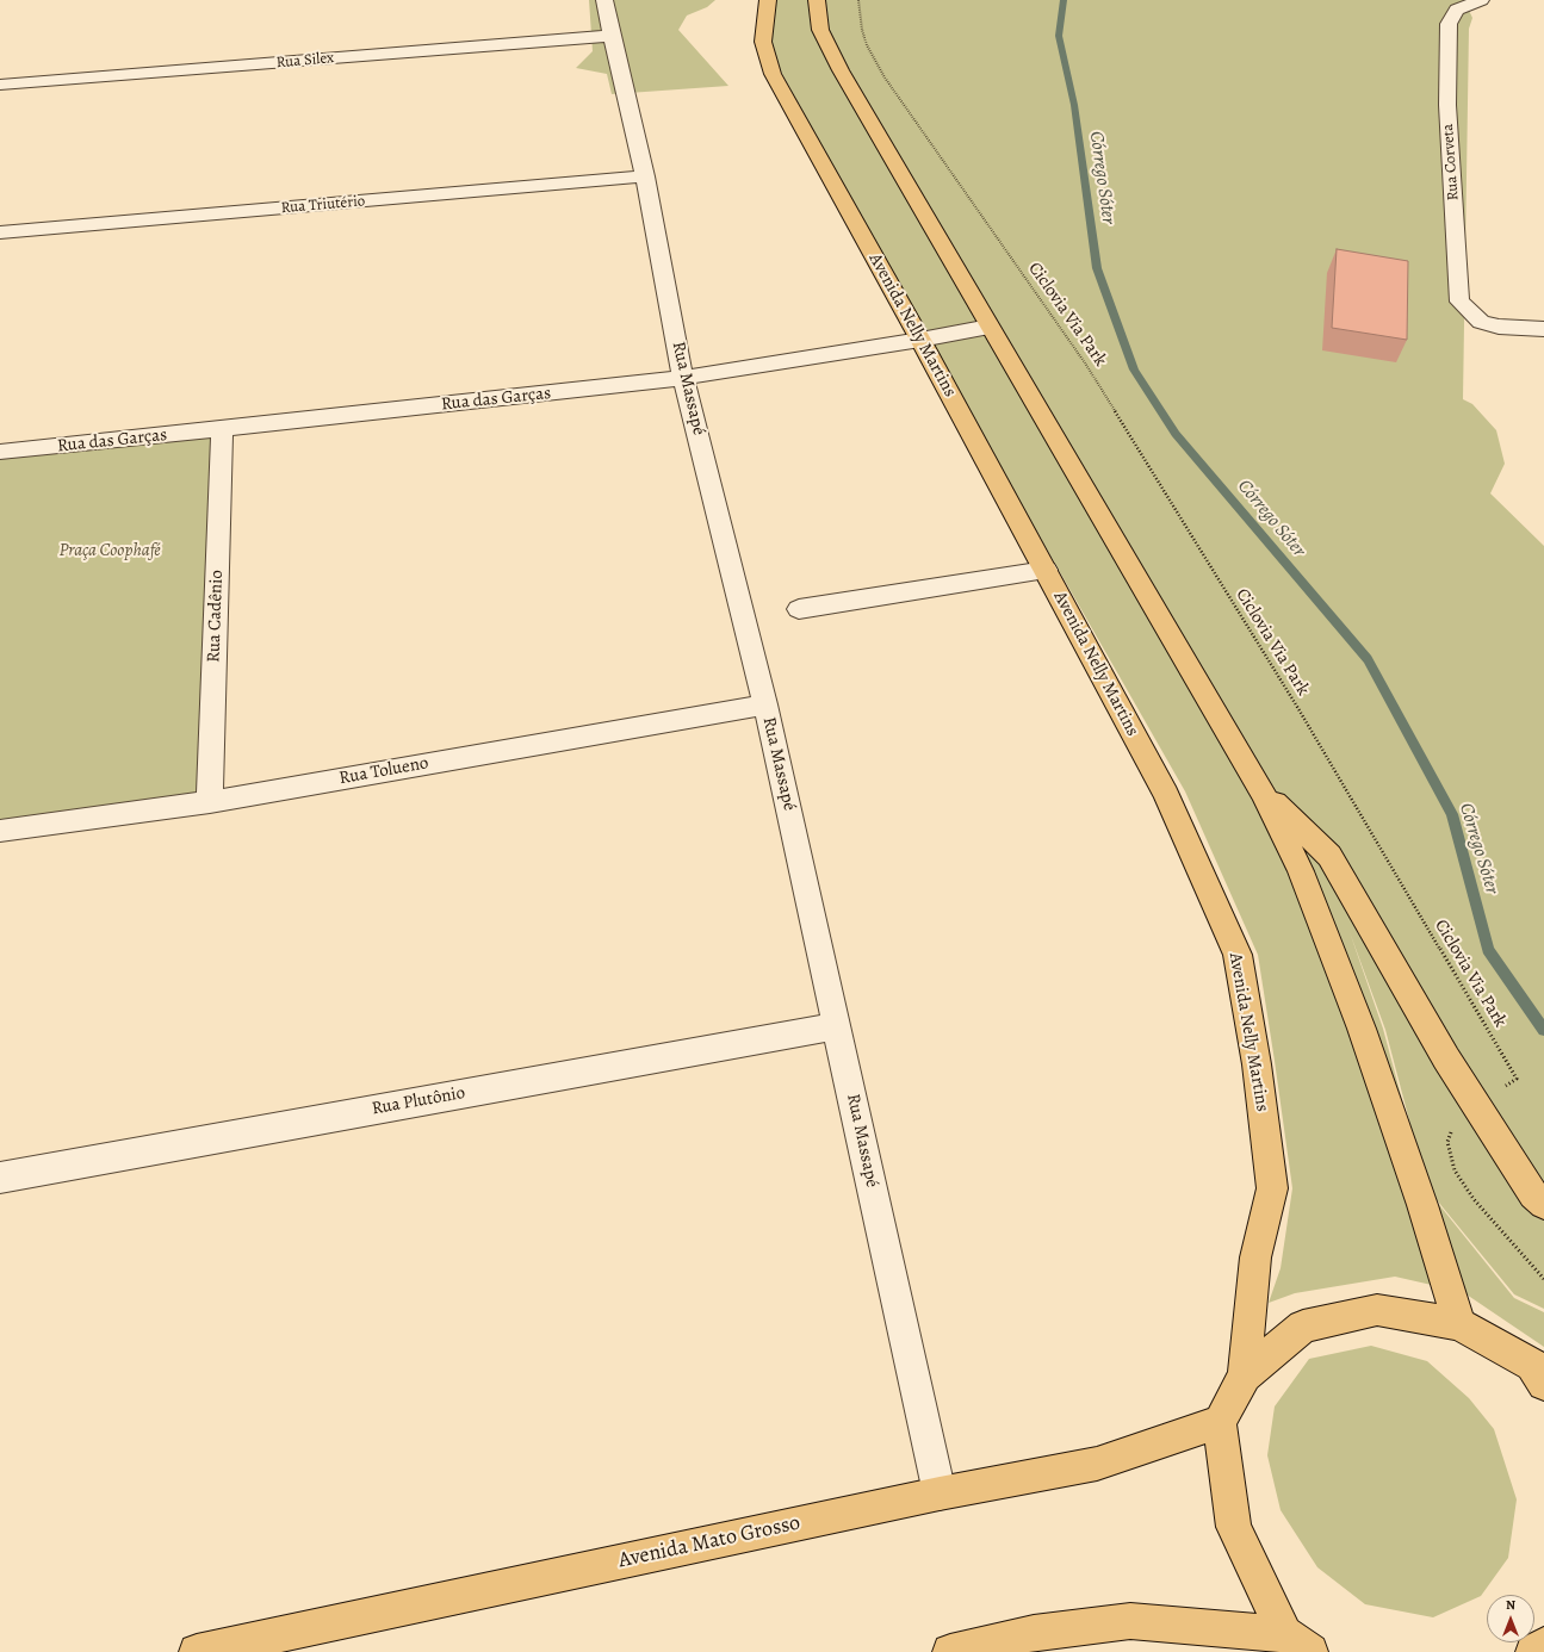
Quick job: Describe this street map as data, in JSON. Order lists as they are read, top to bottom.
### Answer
{
  "streets": {
    "main road": ["Avenida Nelly Martins", "Avenida Mato Grosso"],
    "street": [
      "Rua Silex",
      "Rua Corveta",
      "Rua Triutério",
      "Rua Massapé",
      "Rua das Garças",
      "Rua Cadênio",
      "Rua Tolueno",
      "Rua Plutônio"
    ],
    "path": ["Ciclovia Via Park"]
  },
  "crossings": [
    ["Rua Silex", "Rua Massapé"],
    ["Rua Triutério", "Rua Massapé"],
    ["Avenida Nelly Martins", "Rua das Garças"],
    ["Rua Massapé", "Rua das Garças"],
    ["Rua Massapé", "Rua Tolueno"],
    ["Rua Massapé", "Rua Plutônio"],
    ["Rua Massapé", "Avenida Mato Grosso"],
    ["Rua das Garças", "Rua Cadênio"],
    ["Rua Cadênio", "Rua Tolueno"]
  ],
  "water": ["Córrego Sóter"],
  "parks": ["Praça Coophafé"],
  "north": "top"
}
